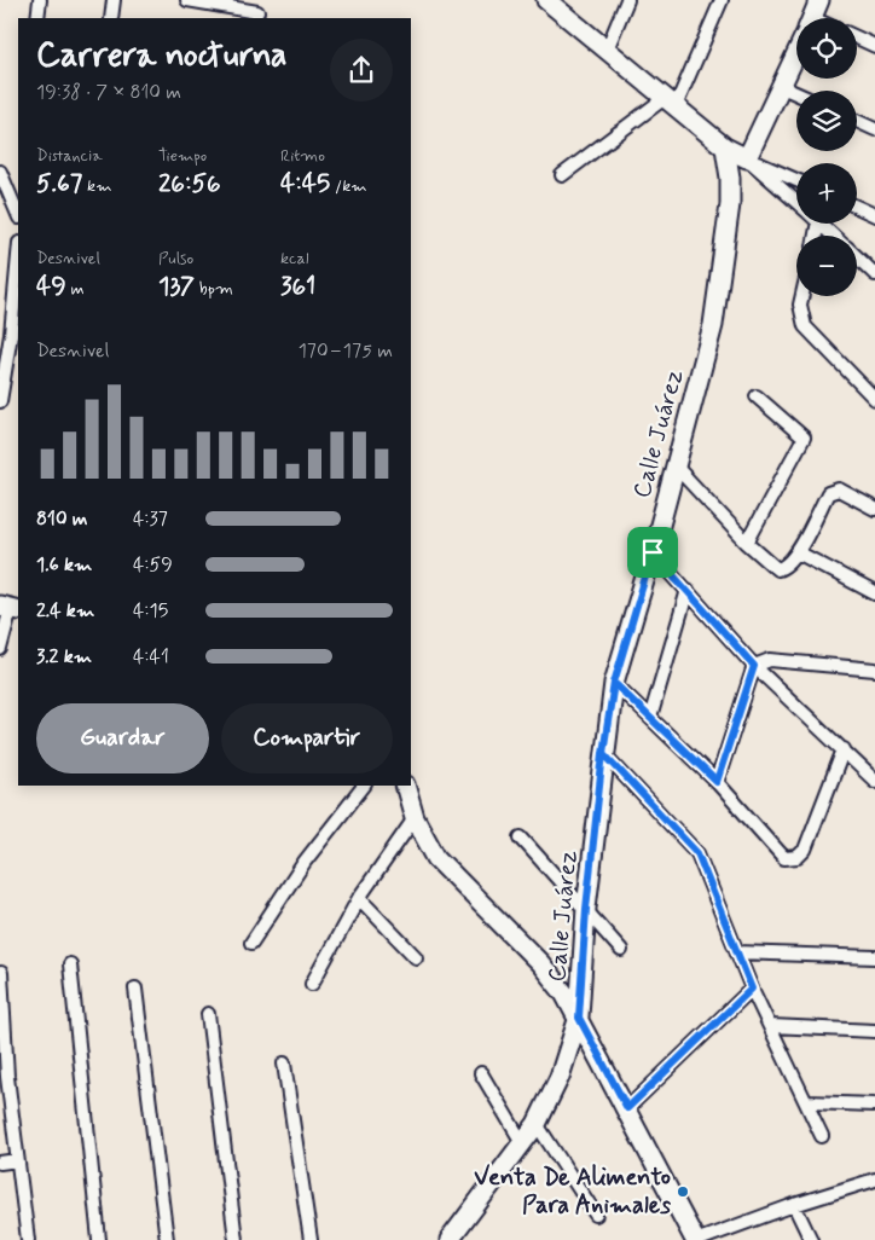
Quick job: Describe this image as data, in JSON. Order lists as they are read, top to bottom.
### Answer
{
  "streets": {
    "street": ["Calle Juárez"]
  },
  "places": ["Venta De Alimento Para Animales"],
  "page": {
    "map_buttons": ["+", "−"],
    "heading": ["Carrera nocturna", "19:38 · 7 × 810 m"],
    "stats": [
      ["Distancia", "5.67 km"],
      ["Tiempo", "26:56"],
      ["Ritmo", "4:45 /km"],
      ["Desnivel", "49 m"],
      ["Pulso", "137 bpm"],
      ["kcal", "361"]
    ],
    "chart": ["Desnivel", "170–175 m"],
    "list": [
      {
        "name": "810 m",
        "note": "4:37"
      },
      {
        "name": "1.6 km",
        "note": "4:59"
      },
      {
        "name": "2.4 km",
        "note": "4:15"
      },
      {
        "name": "3.2 km",
        "note": "4:41"
      }
    ],
    "buttons": ["Guardar", "Compartir"]
  }
}
